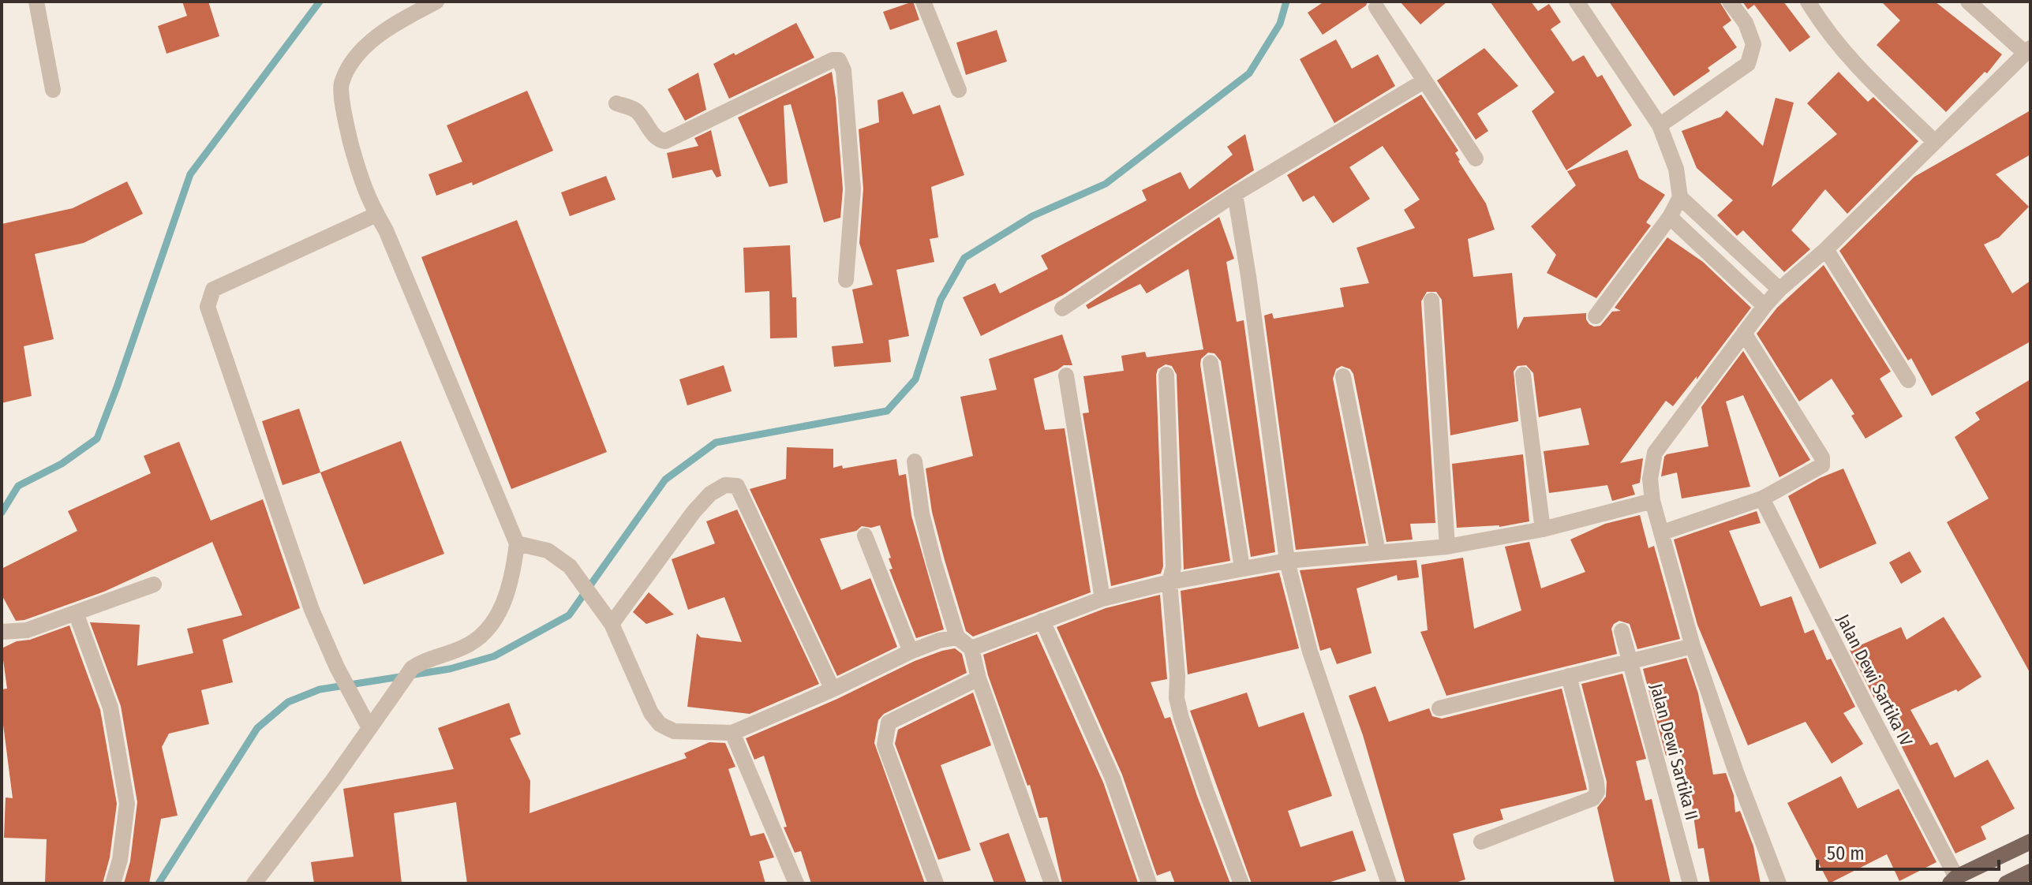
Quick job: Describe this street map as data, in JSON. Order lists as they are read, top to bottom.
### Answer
{
  "streets": {
    "street": ["Jalan Dewi Sartika IV", "Jalan Dewi Sartika II"]
  },
  "scale_bar": "50 m"
}
